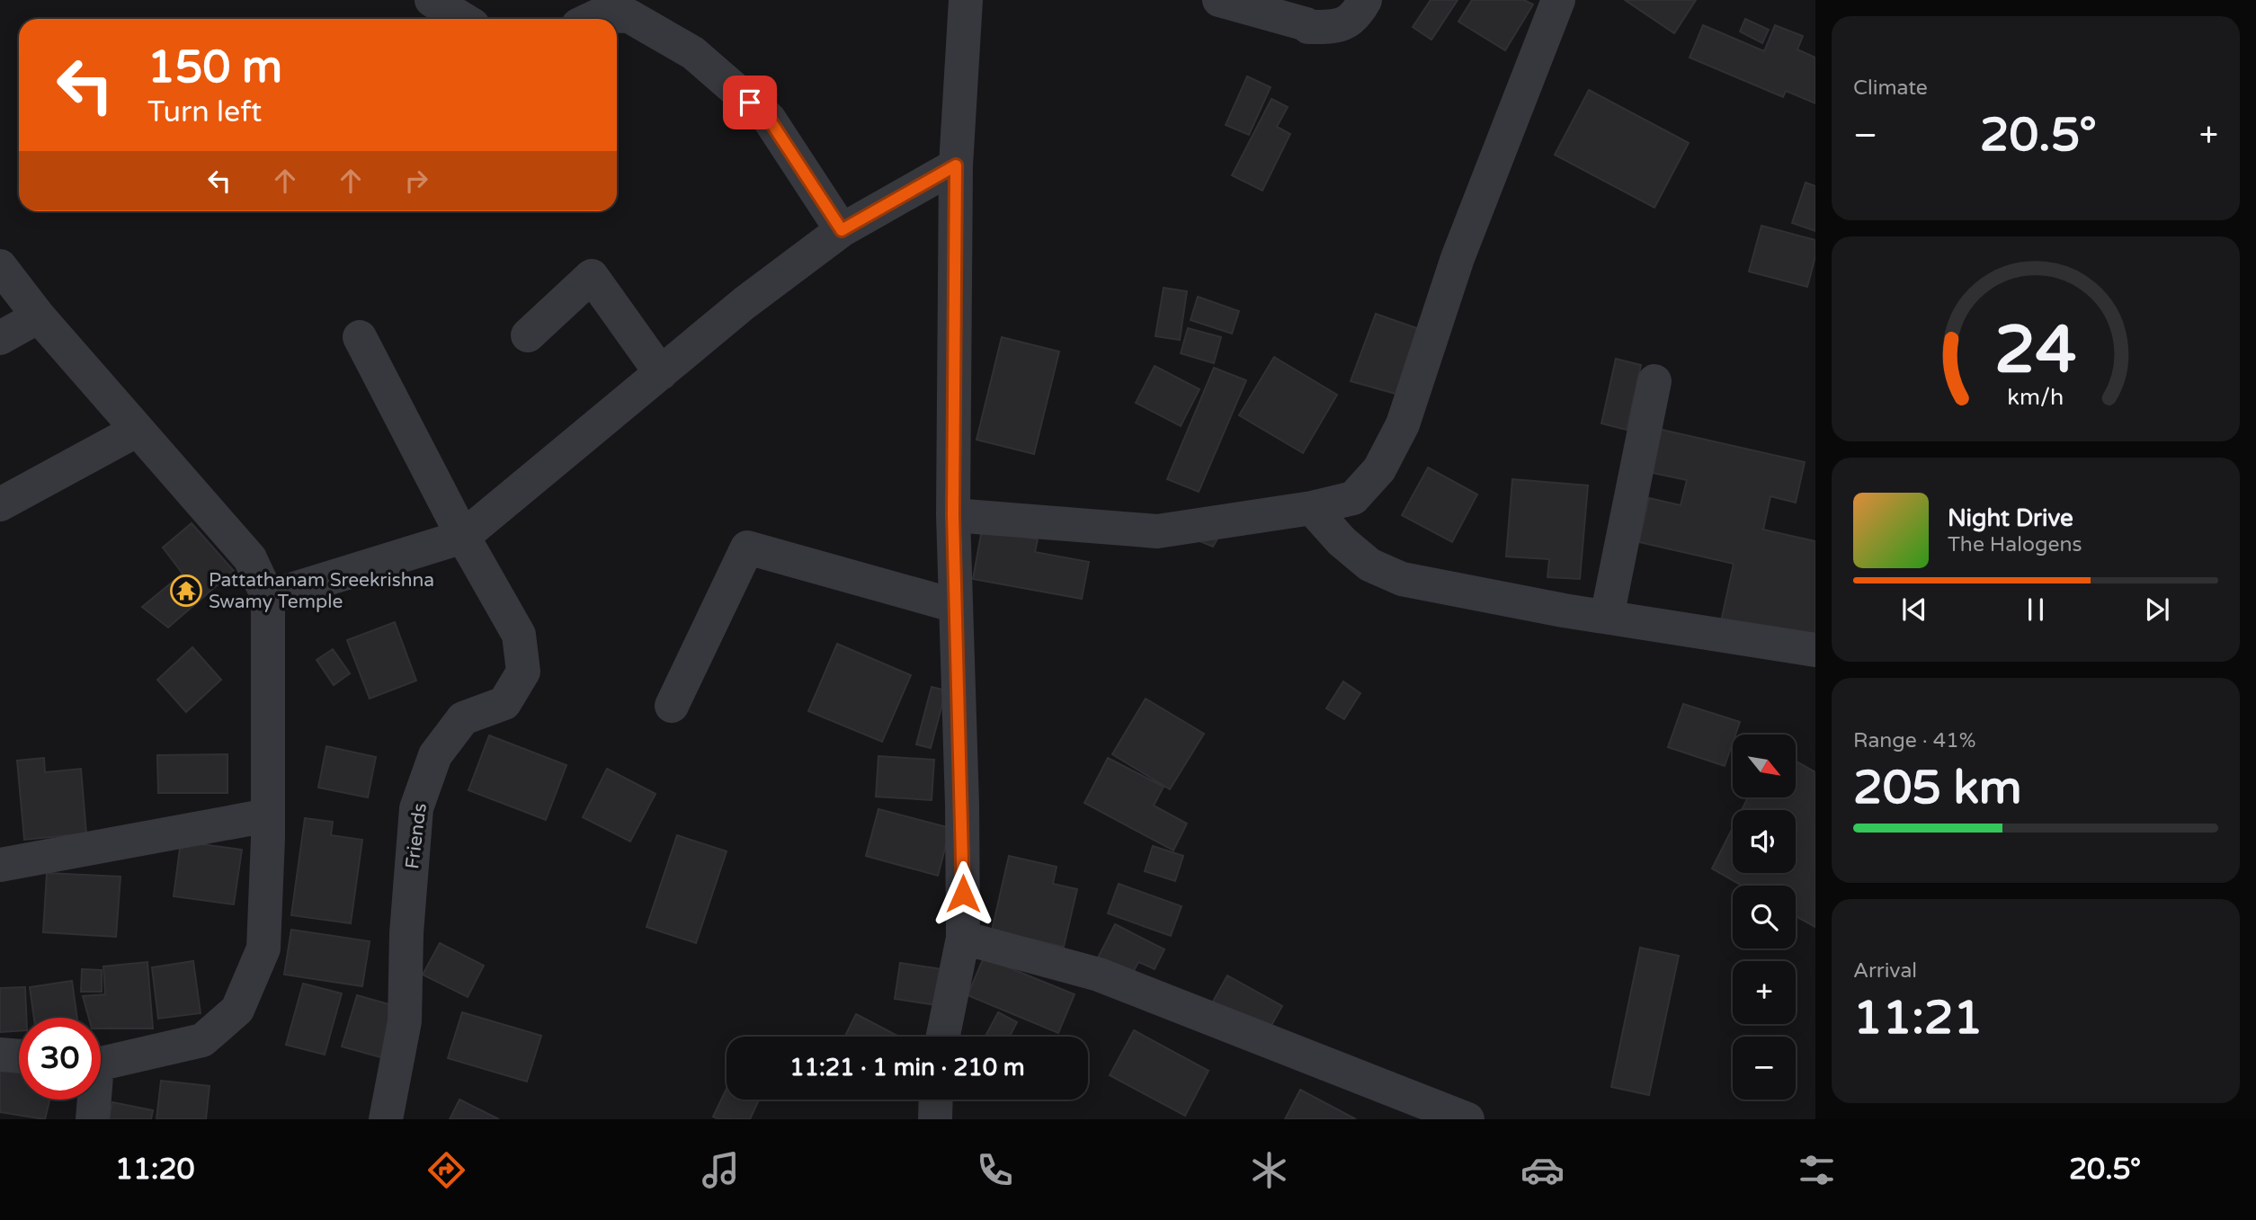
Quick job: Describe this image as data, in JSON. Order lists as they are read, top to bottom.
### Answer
{
  "streets": {
    "street": ["Friends"]
  },
  "places": {
    "temple": ["Pattathanam Sreekrishna Swamy Temple"]
  },
  "north": "bottom right",
  "page": {
    "tile": [
      "Climate",
      ["Range · 41%", "205 km"],
      ["Arrival", "11:21"]
    ],
    "turn": ["150 m", "Turn left"],
    "heat": ["−", "20.5°", "+"],
    "song": ["Night Drive", "The Halogens"],
    "map_buttons": ["+", "−"],
    "limit": "30",
    "trip": "11:21 · 1 min · 210 m",
    "tabs": ["11:20", "20.5°"],
    "gauge": ["24", "km/h"]
  }
}
